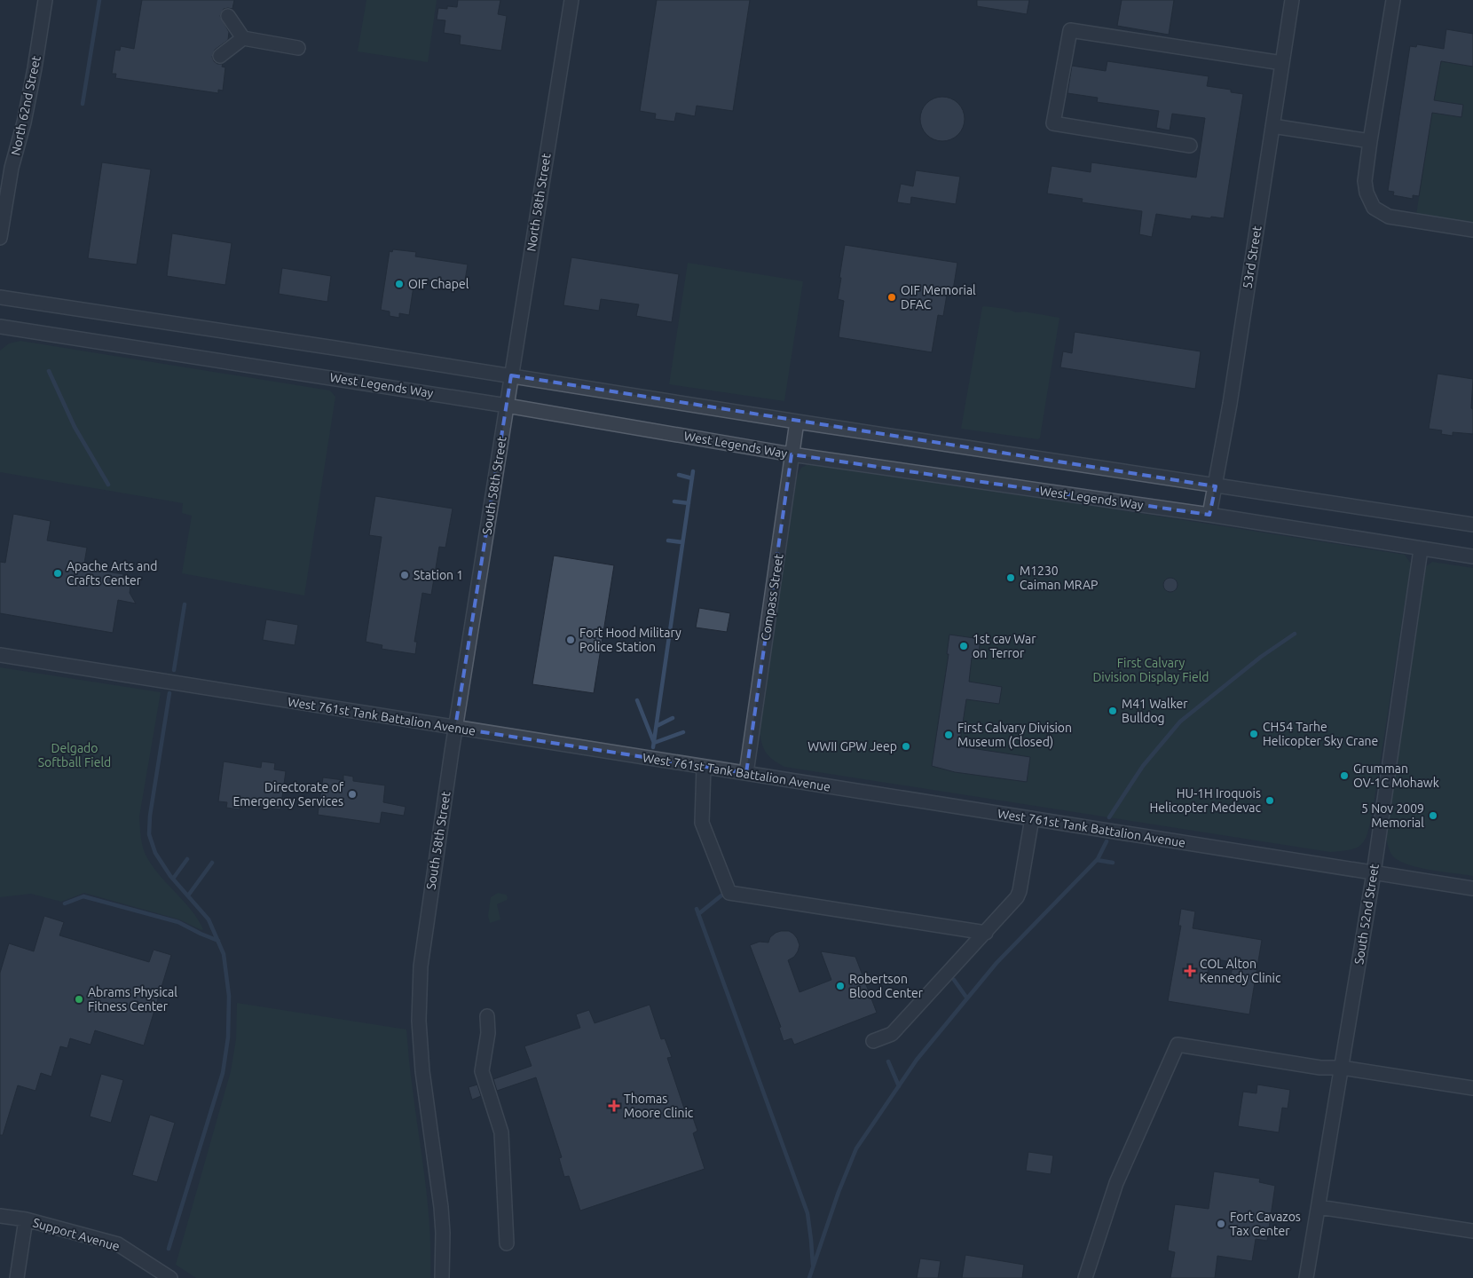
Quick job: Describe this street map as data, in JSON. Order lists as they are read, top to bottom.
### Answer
{
  "streets": {
    "street": [
      "North 62nd Street",
      "North 58th Street",
      "53rd Street",
      "West Legends Way",
      "South 58th Street",
      "Compass Street",
      "West 761st Tank Battalion Avenue",
      "South 52nd Street",
      "Support Avenue"
    ]
  },
  "crossings": [
    ["North 58th Street", "West Legends Way"],
    ["North 58th Street", "South 58th Street"],
    ["53rd Street", "West Legends Way"],
    ["West Legends Way", "South 58th Street"],
    ["West Legends Way", "Compass Street"],
    ["West Legends Way", "South 52nd Street"],
    ["South 58th Street", "West 761st Tank Battalion Avenue"],
    ["Compass Street", "West 761st Tank Battalion Avenue"],
    ["West 761st Tank Battalion Avenue", "South 52nd Street"]
  ],
  "parks": ["First Calvary Division Display Field", "Delgado Softball Field"],
  "places": {
    "other": [
      "OIF Chapel",
      "OIF Memorial DFAC",
      "Apache Arts and Crafts Center",
      "Station 1",
      "M1230 Caiman MRAP",
      "Fort Hood Military Police Station",
      "1st cav War on Terror",
      "M41 Walker Bulldog",
      "CH54 Tarhe Helicopter Sky Crane",
      "First Calvary Division Museum (Closed)",
      "WWII GPW Jeep",
      "Grumman OV-1C Mohawk",
      "Directorate of Emergency Services",
      "HU-1H Iroquois Helicopter Medevac",
      "5 Nov 2009 Memorial",
      "Robertson Blood Center",
      "Abrams Physical Fitness Center",
      "Fort Cavazos Tax Center"
    ],
    "health": ["COL Alton Kennedy Clinic", "Thomas Moore Clinic"]
  }
}
